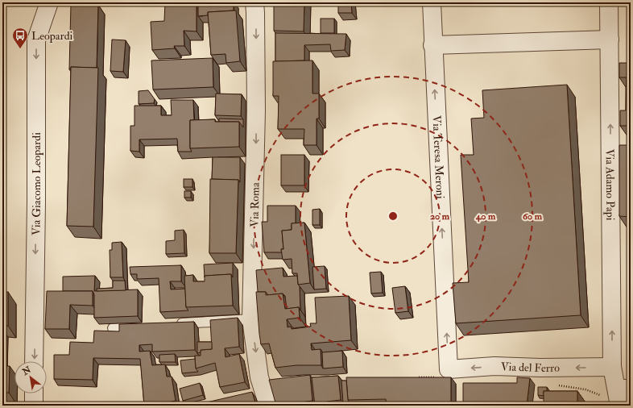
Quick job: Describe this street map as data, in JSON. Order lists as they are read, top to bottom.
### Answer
{
  "streets": {
    "street": [
      "Via Teresa Meroni",
      "Via Giacomo Leopardi",
      "Via Adamo Papi",
      "Via Roma",
      "Via del Ferro"
    ]
  },
  "crossings": [
    ["Via Teresa Meroni", "Via del Ferro"],
    ["Via Adamo Papi", "Via del Ferro"]
  ],
  "one_way": [
    "Via Teresa Meroni",
    "Via Giacomo Leopardi",
    "Via Adamo Papi",
    "Via Roma",
    "Via del Ferro"
  ],
  "places": {
    "bus stop": ["Leopardi"]
  },
  "north": "top left",
  "rings": ["20 m", "40 m", "60 m"]
}
